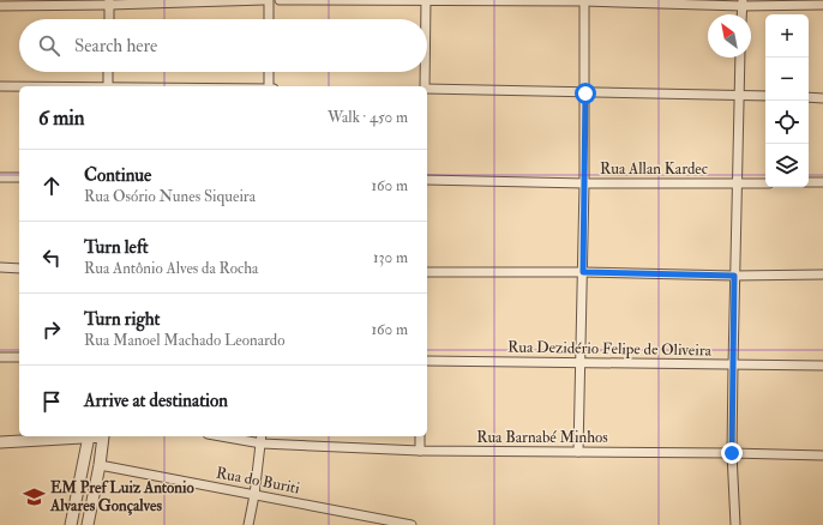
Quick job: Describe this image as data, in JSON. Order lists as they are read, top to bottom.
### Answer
{
  "streets": {
    "street": [
      "Rua Allan Kardec",
      "Rua Dezidério Felipe de Oliveira",
      "Rua Barnabé Minhos",
      "Rua do Buriti"
    ]
  },
  "places": {
    "school or university": ["EM Pref Luiz Antonio Alvares Gonçalves"]
  },
  "north": "top left",
  "page": {
    "map_buttons": ["+", "−"],
    "search": "Search here",
    "heading": ["6 min", "Walk · 450 m"],
    "list": [
      ["Continue", "Rua Osório Nunes Siqueira", "160 m"],
      ["Turn left", "Rua Antônio Alves da Rocha", "130 m"],
      ["Turn right", "Rua Manoel Machado Leonardo", "160 m"],
      "Arrive at destination"
    ]
  }
}
